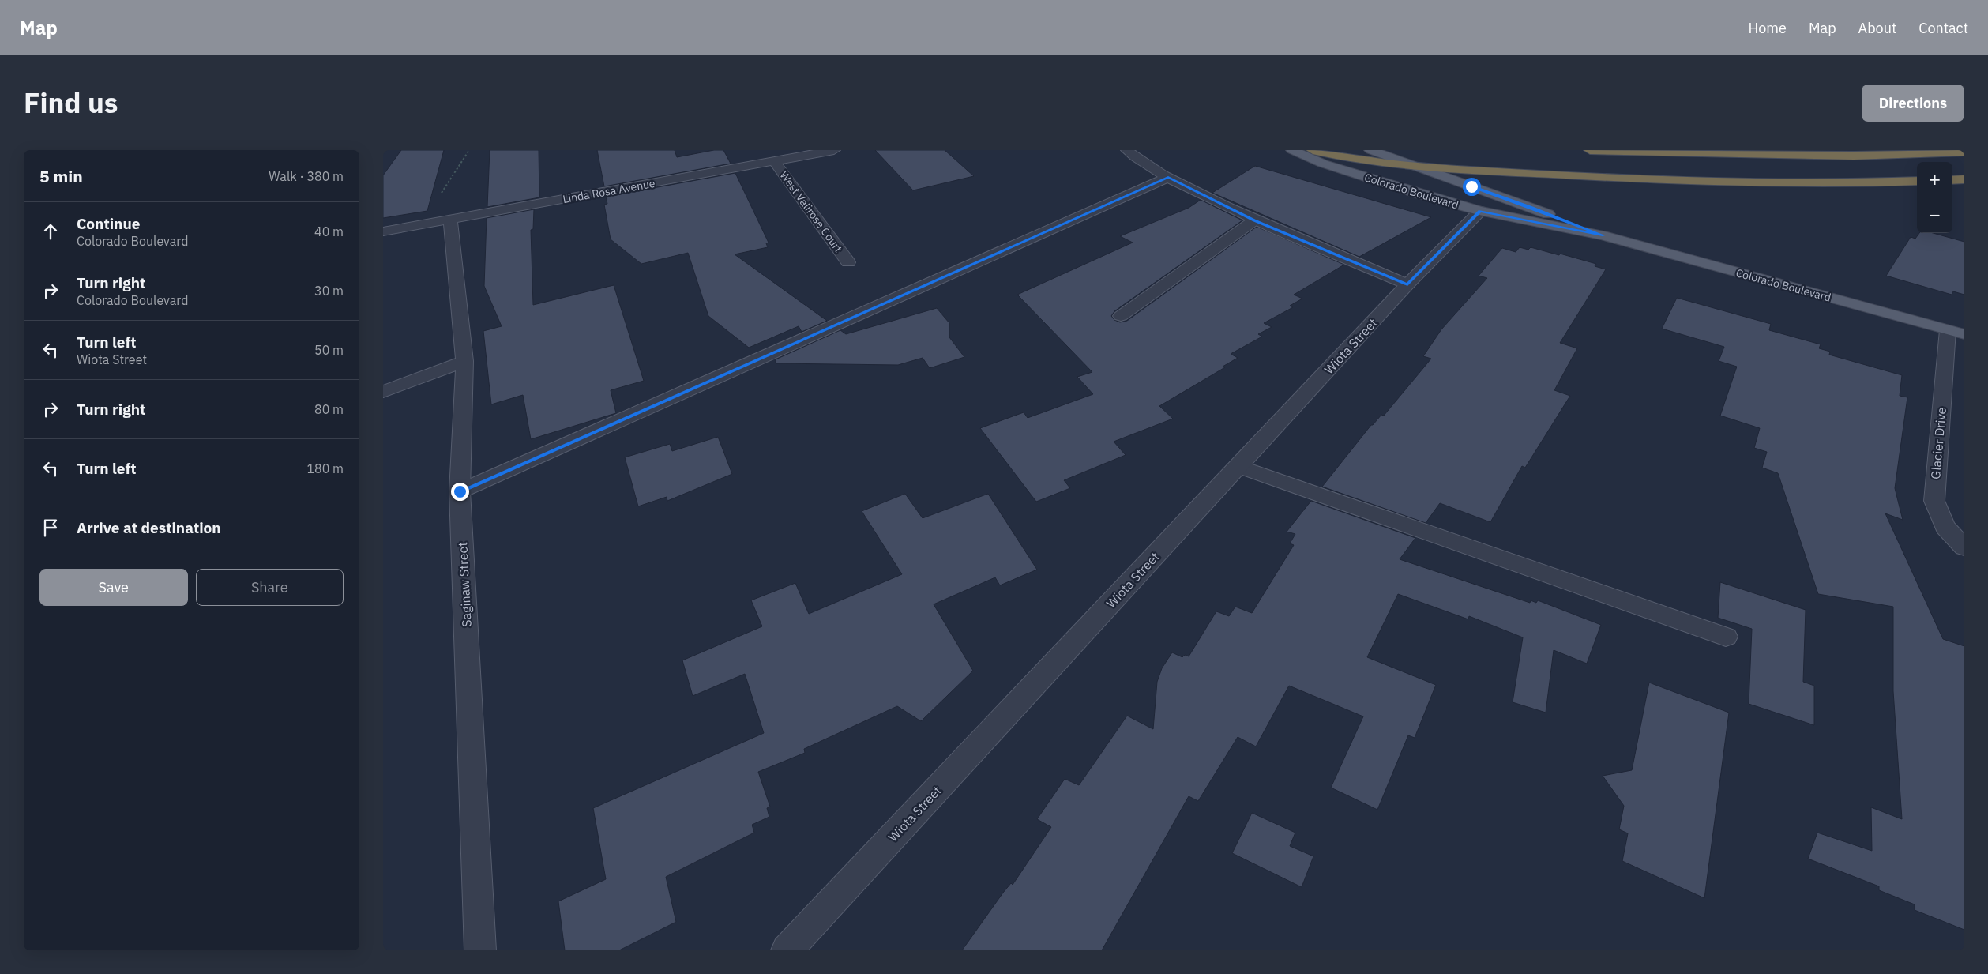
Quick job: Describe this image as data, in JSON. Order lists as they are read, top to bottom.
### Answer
{
  "streets": {
    "main road": ["Colorado Boulevard"],
    "street": [
      "Linda Rosa Avenue",
      "West Valirose Court",
      "Wiota Street",
      "Glacier Drive",
      "Saginaw Street"
    ]
  },
  "crossings": [
    ["Linda Rosa Avenue", "West Valirose Court"],
    ["Linda Rosa Avenue", "Saginaw Street"],
    ["Colorado Boulevard", "Wiota Street"],
    ["Colorado Boulevard", "Glacier Drive"]
  ],
  "page": {
    "header": "Map",
    "nav": [
      "Home",
      "Map",
      "About",
      "Contact"
    ],
    "title": "Find us",
    "buttons": [
      "Directions",
      ["Save", "Share"]
    ],
    "heading": ["5 min", "Walk · 380 m"],
    "map_buttons": ["+", "−"],
    "list": [
      ["Continue", "Colorado Boulevard", "40 m"],
      ["Turn right", "Colorado Boulevard", "30 m"],
      ["Turn left", "Wiota Street", "50 m"],
      ["Turn right", "80 m"],
      ["Turn left", "180 m"],
      "Arrive at destination"
    ]
  }
}
